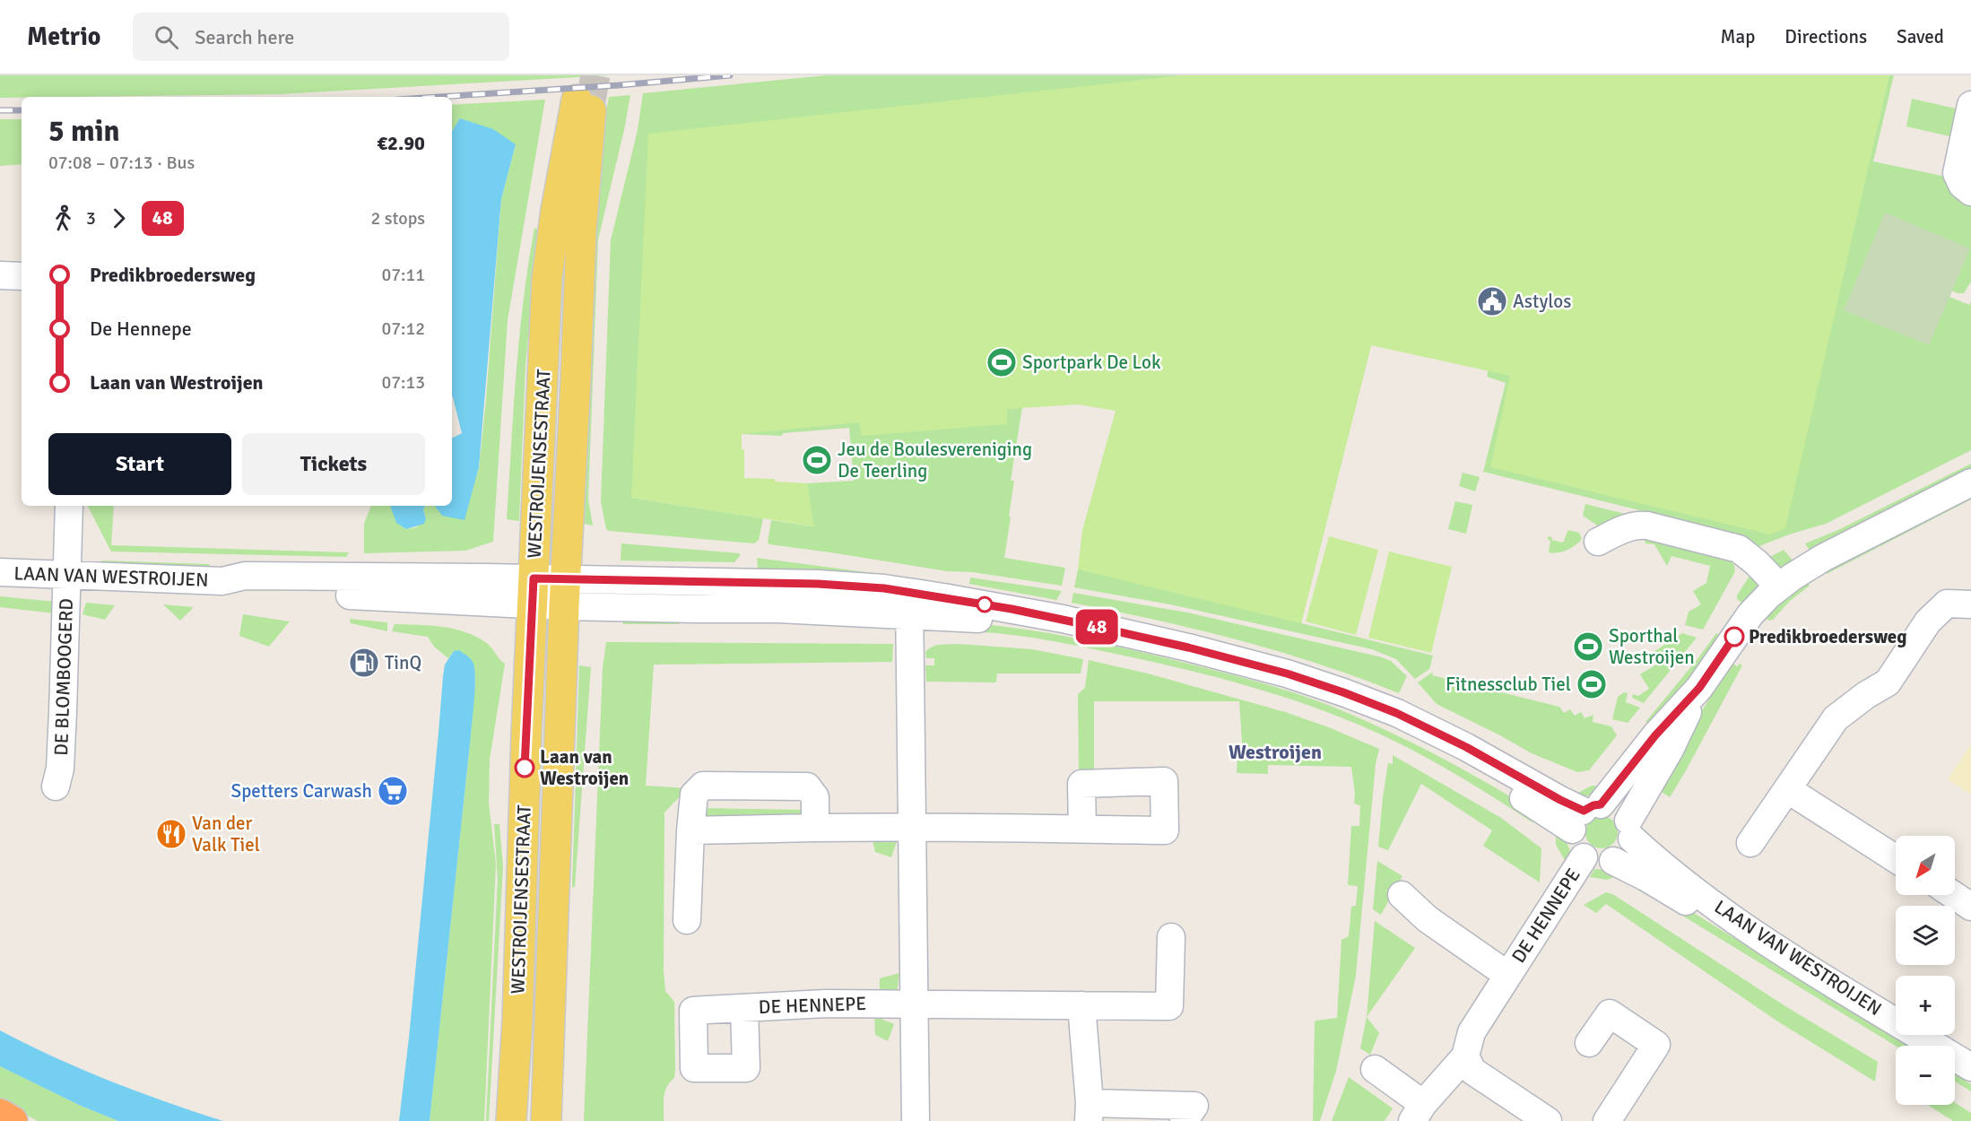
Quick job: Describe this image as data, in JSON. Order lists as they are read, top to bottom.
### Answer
{
  "streets": {
    "main road": ["WESTROIJENSESTRAAT"],
    "street": ["LAAN VAN WESTROIJEN", "DE BLOMBOOGERD", "DE HENNEPE"]
  },
  "crossings": [
    ["WESTROIJENSESTRAAT", "LAAN VAN WESTROIJEN"],
    ["LAAN VAN WESTROIJEN", "DE BLOMBOOGERD"],
    ["LAAN VAN WESTROIJEN", "DE HENNEPE"]
  ],
  "districts": ["Westroijen"],
  "places": {
    "public building": ["Astylos"],
    "sports": [
      "Sportpark De Lok",
      "Jeu de Boulesvereniging De Teerling",
      "Sporthal Westroijen",
      "Fitnessclub Tiel"
    ],
    "other": ["Predikbroedersweg", "Laan van Westroijen"],
    "fuel station": ["TinQ"],
    "supermarket": ["Spetters Carwash"],
    "restaurant": ["Van der Valk Tiel"]
  },
  "lines": ["bus line 48"],
  "north": "bottom left",
  "page": {
    "header": "Metrio",
    "search": "Search here",
    "nav": ["Map", "Directions", "Saved"],
    "on_map": "48",
    "heading": ["5 min", "07:08 – 07:13 · Bus", "€2.90"],
    "legs": ["3", "48", "2 stops"],
    "list": [
      {
        "name": "Predikbroedersweg",
        "value": "07:11"
      },
      {
        "name": "De Hennepe",
        "value": "07:12"
      },
      {
        "name": "Laan van Westroijen",
        "value": "07:13"
      }
    ],
    "buttons": ["Start", "Tickets"],
    "map_buttons": ["+", "−"]
  }
}
